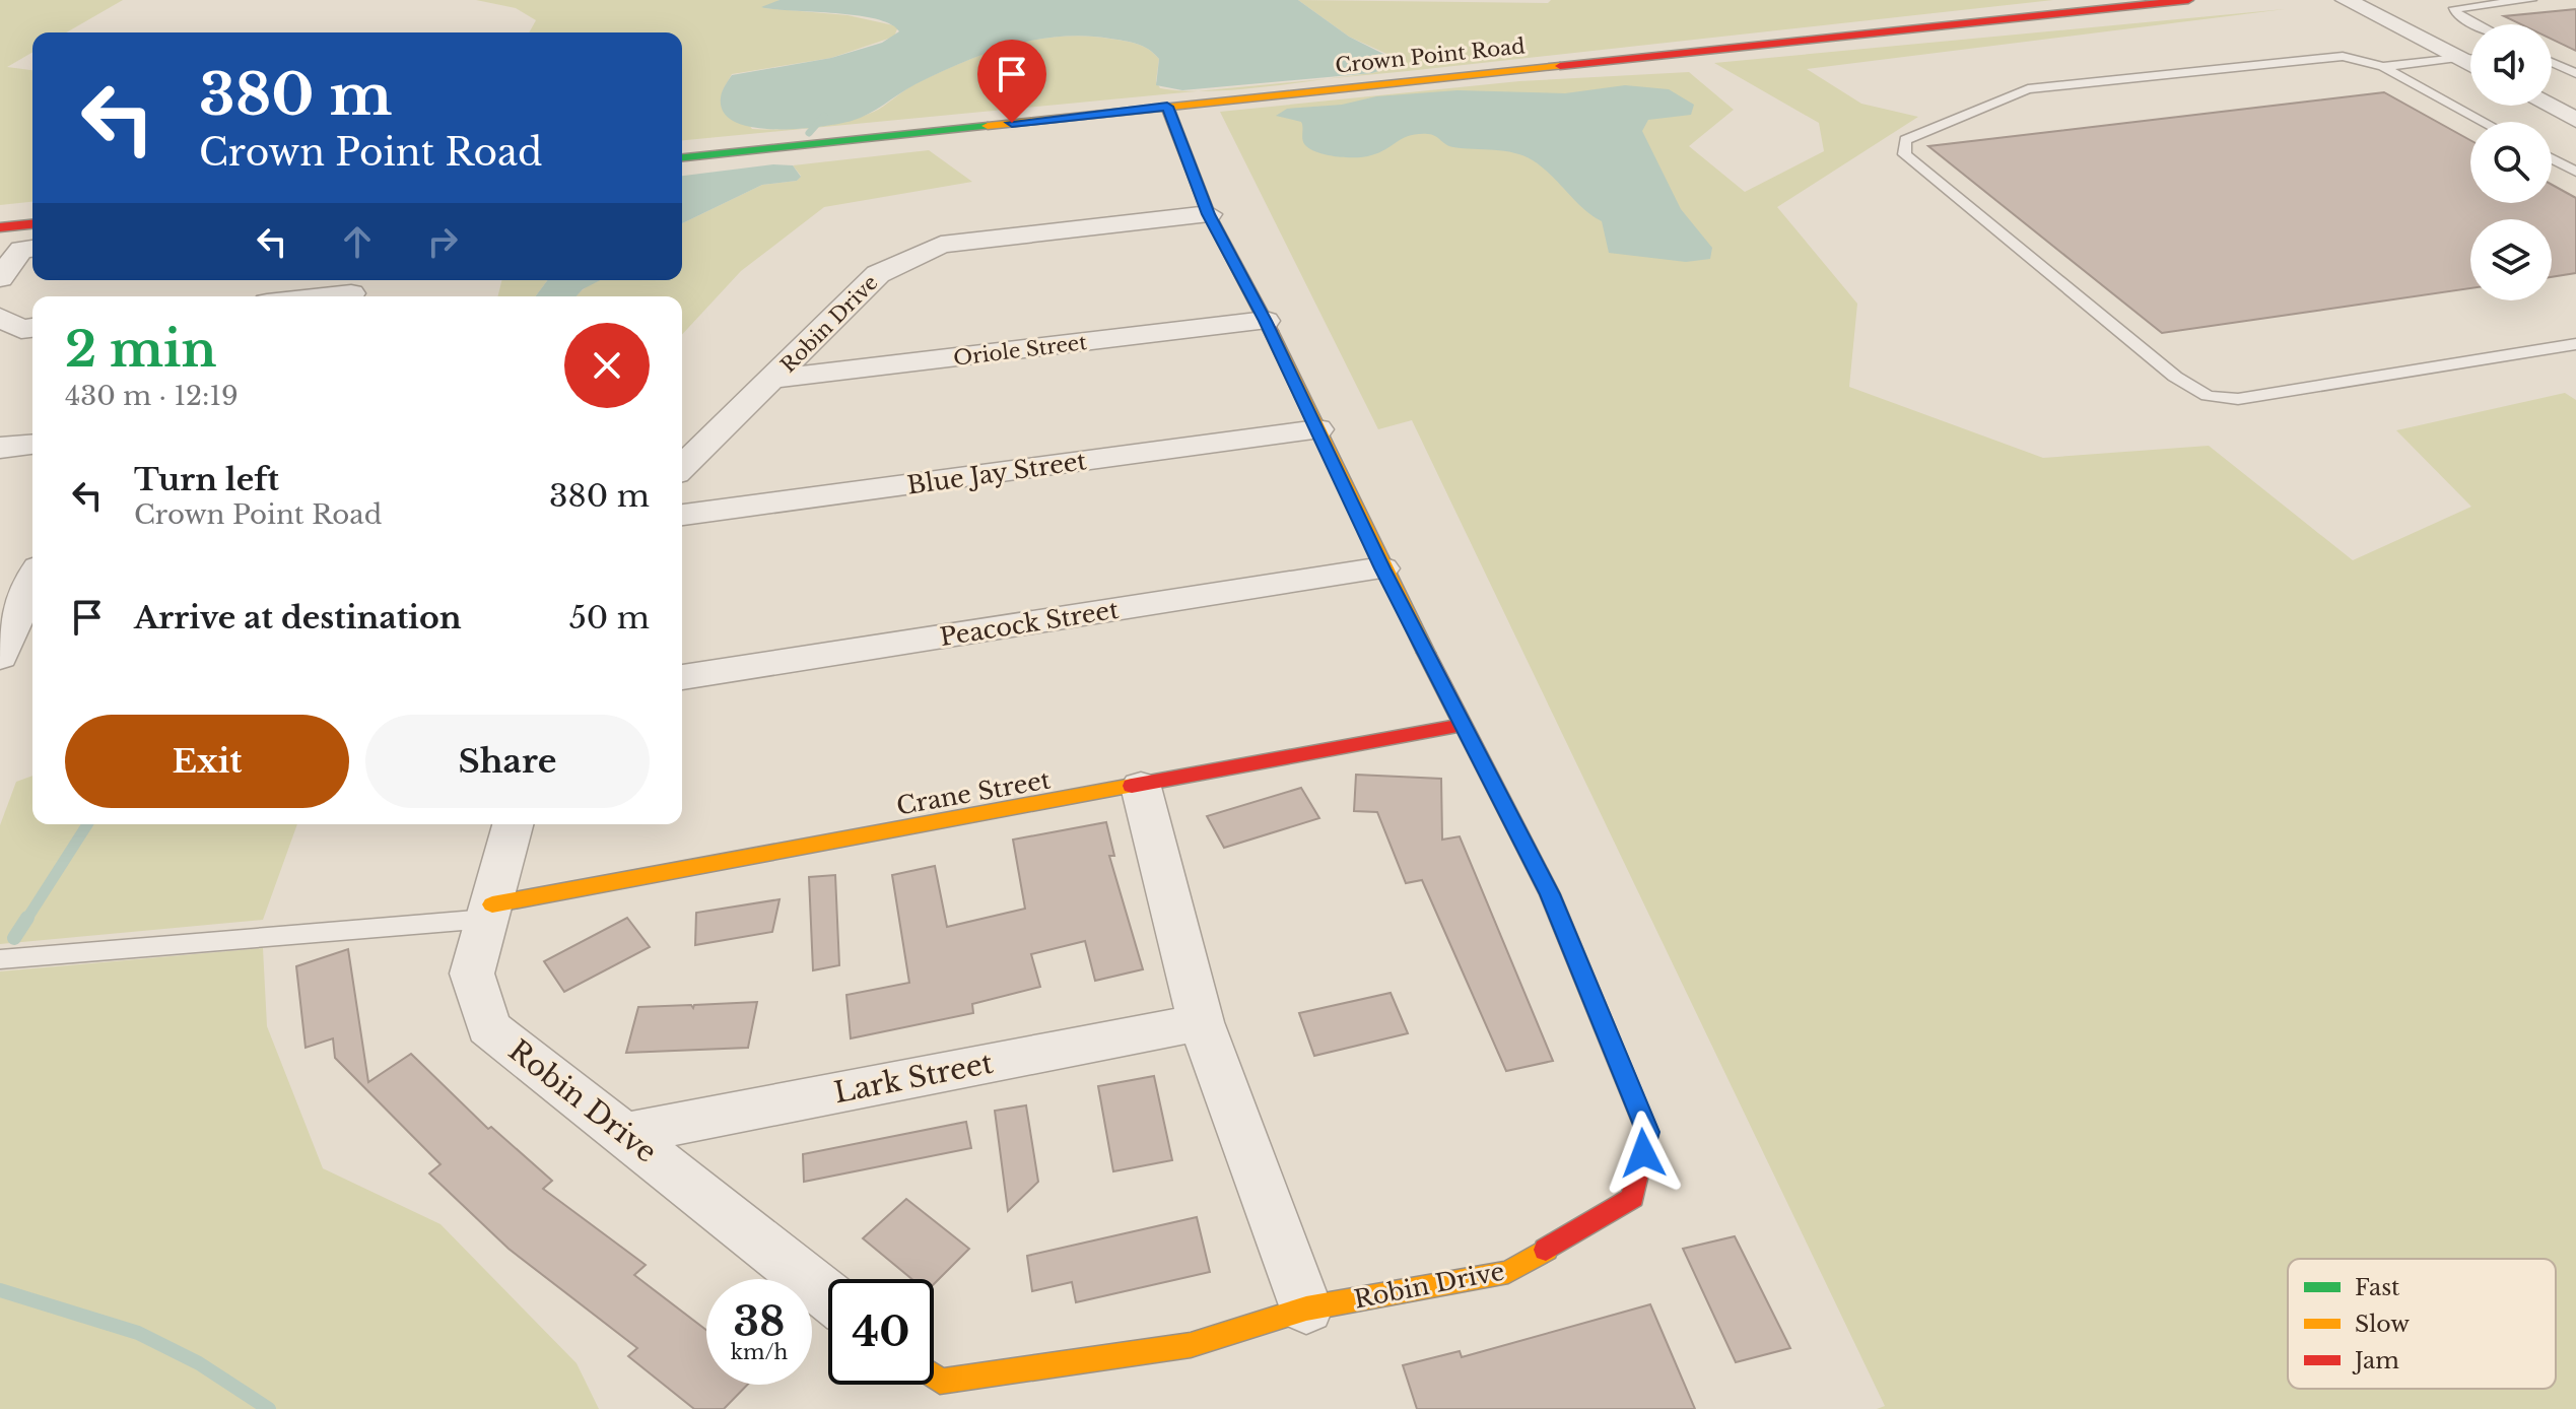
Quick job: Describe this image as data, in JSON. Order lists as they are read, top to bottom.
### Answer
{
  "streets": {
    "street": [
      "Crown Point Road",
      "Robin Drive",
      "Oriole Street",
      "Blue Jay Street",
      "Peacock Street",
      "Crane Street",
      "Lark Street"
    ]
  },
  "crossings": [
    ["Crown Point Road", "Robin Drive"],
    ["Robin Drive", "Oriole Street"],
    ["Robin Drive", "Blue Jay Street"],
    ["Robin Drive", "Peacock Street"],
    ["Robin Drive", "Crane Street"],
    ["Robin Drive", "Lark Street"]
  ],
  "legend": ["Fast", "Slow", "Jam"],
  "page": {
    "turn": ["380 m", "Crown Point Road"],
    "heading": ["2 min", "430 m · 12:19"],
    "list": [
      {
        "name": "Turn left",
        "note": "Crown Point Road",
        "value": "380 m"
      },
      {
        "name": "Arrive at destination",
        "value": "50 m"
      }
    ],
    "buttons": ["Exit", "Share"],
    "speed": "38 km/h",
    "limit": "40"
  }
}
